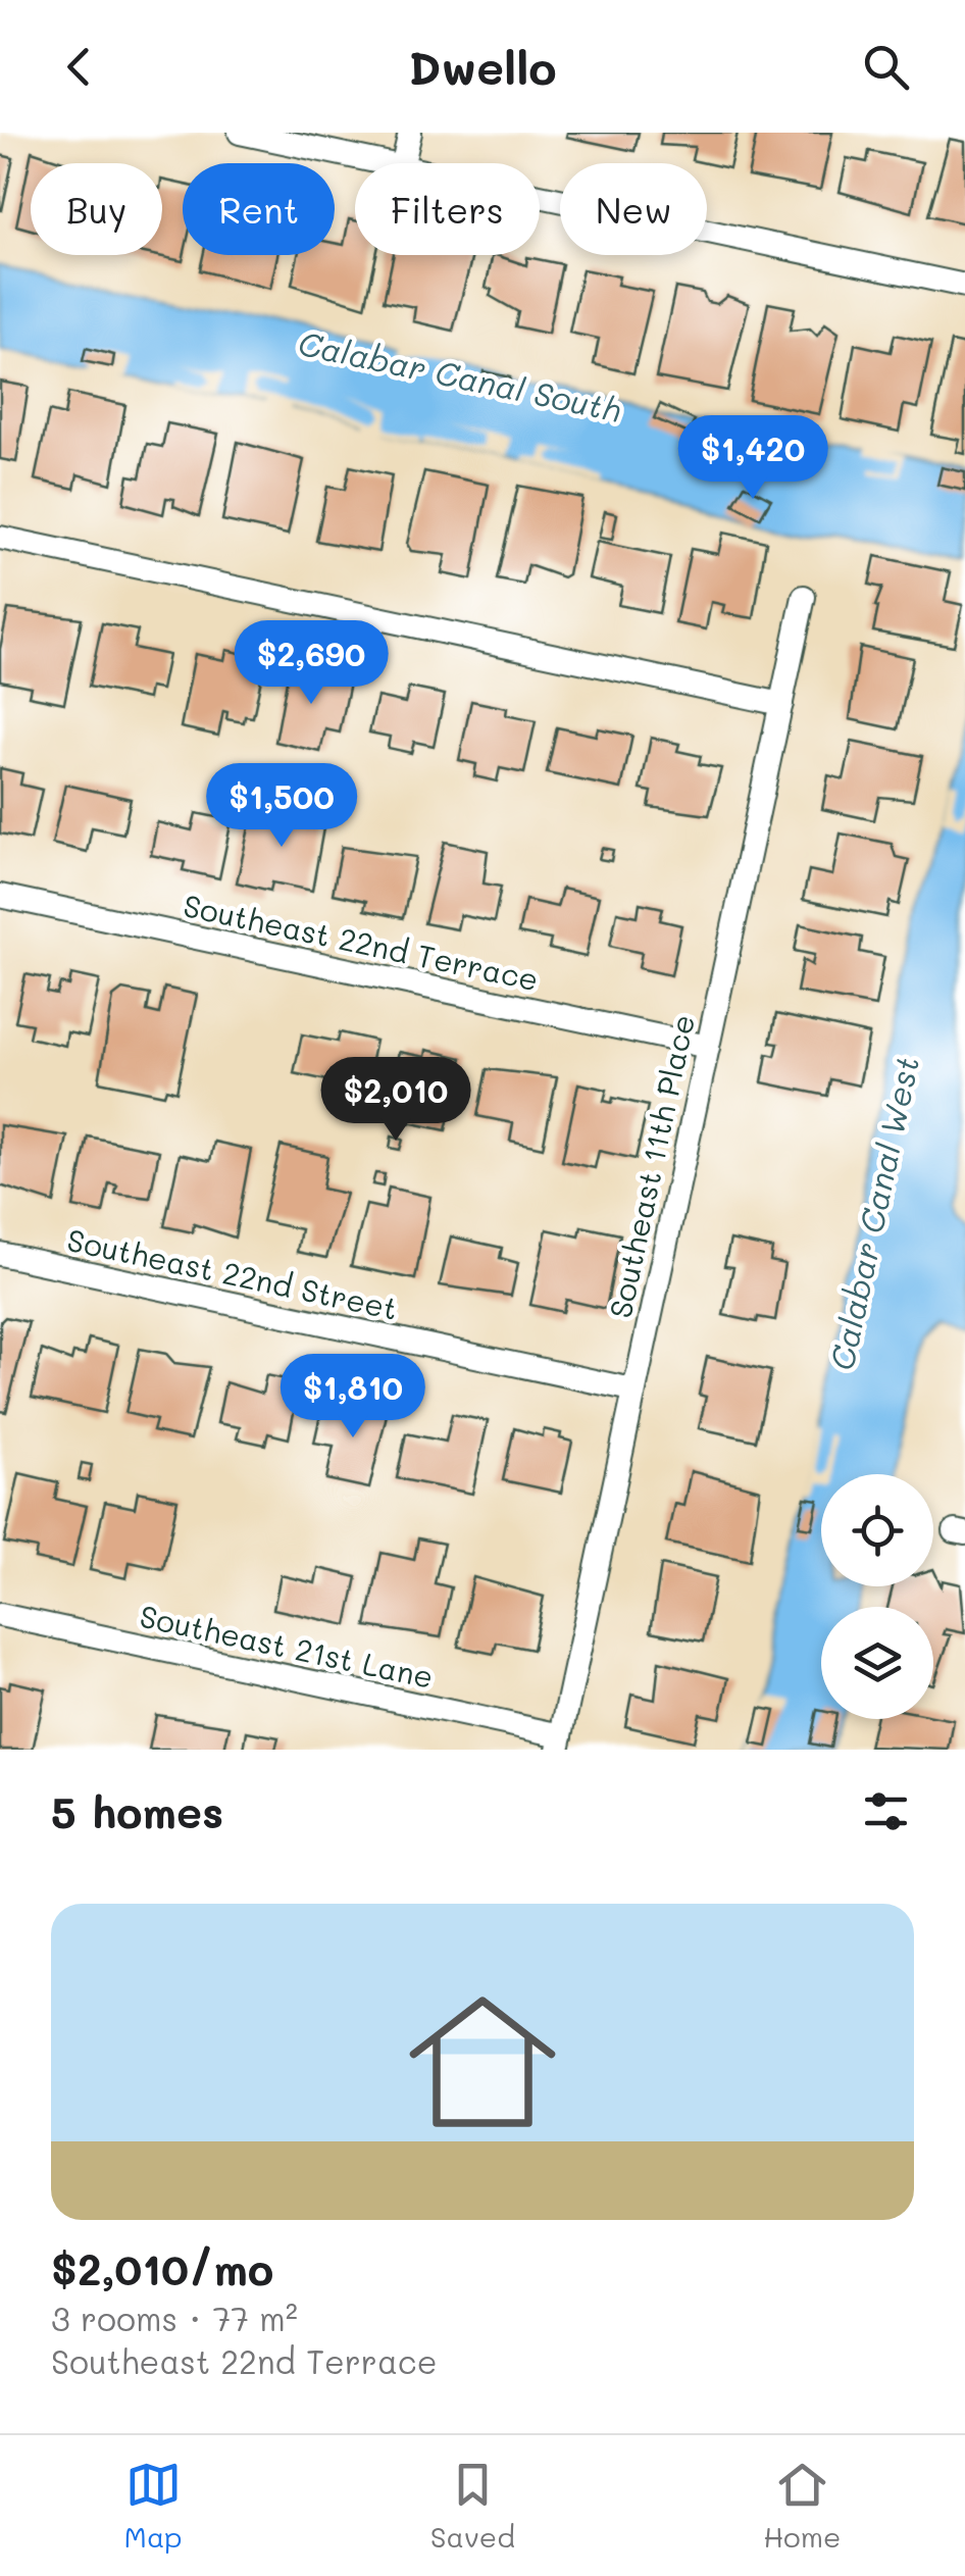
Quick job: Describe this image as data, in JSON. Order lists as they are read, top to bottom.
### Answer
{
  "streets": {
    "street": [
      "Southeast 22nd Terrace",
      "Southeast 11th Place",
      "Southeast 22nd Street",
      "Southeast 21st Lane"
    ]
  },
  "crossings": [
    ["Southeast 22nd Terrace", "Southeast 11th Place"],
    ["Southeast 11th Place", "Southeast 22nd Street"],
    ["Southeast 11th Place", "Southeast 21st Lane"]
  ],
  "water": ["Calabar Canal South", "Calabar Canal West"],
  "page": {
    "header": "Dwello",
    "chip": [
      "Buy",
      "Rent",
      "Filters",
      "New"
    ],
    "price": [
      "$1,420",
      "$2,690",
      "$1,500",
      "$2,010",
      "$1,810"
    ],
    "heading": "5 homes",
    "list": [
      {
        "name": "$2,010/mo",
        "note": "3 rooms · 77 m² · Southeast 22nd Terrace"
      }
    ],
    "tabs": ["Map", "Saved", "Home"]
  }
}
